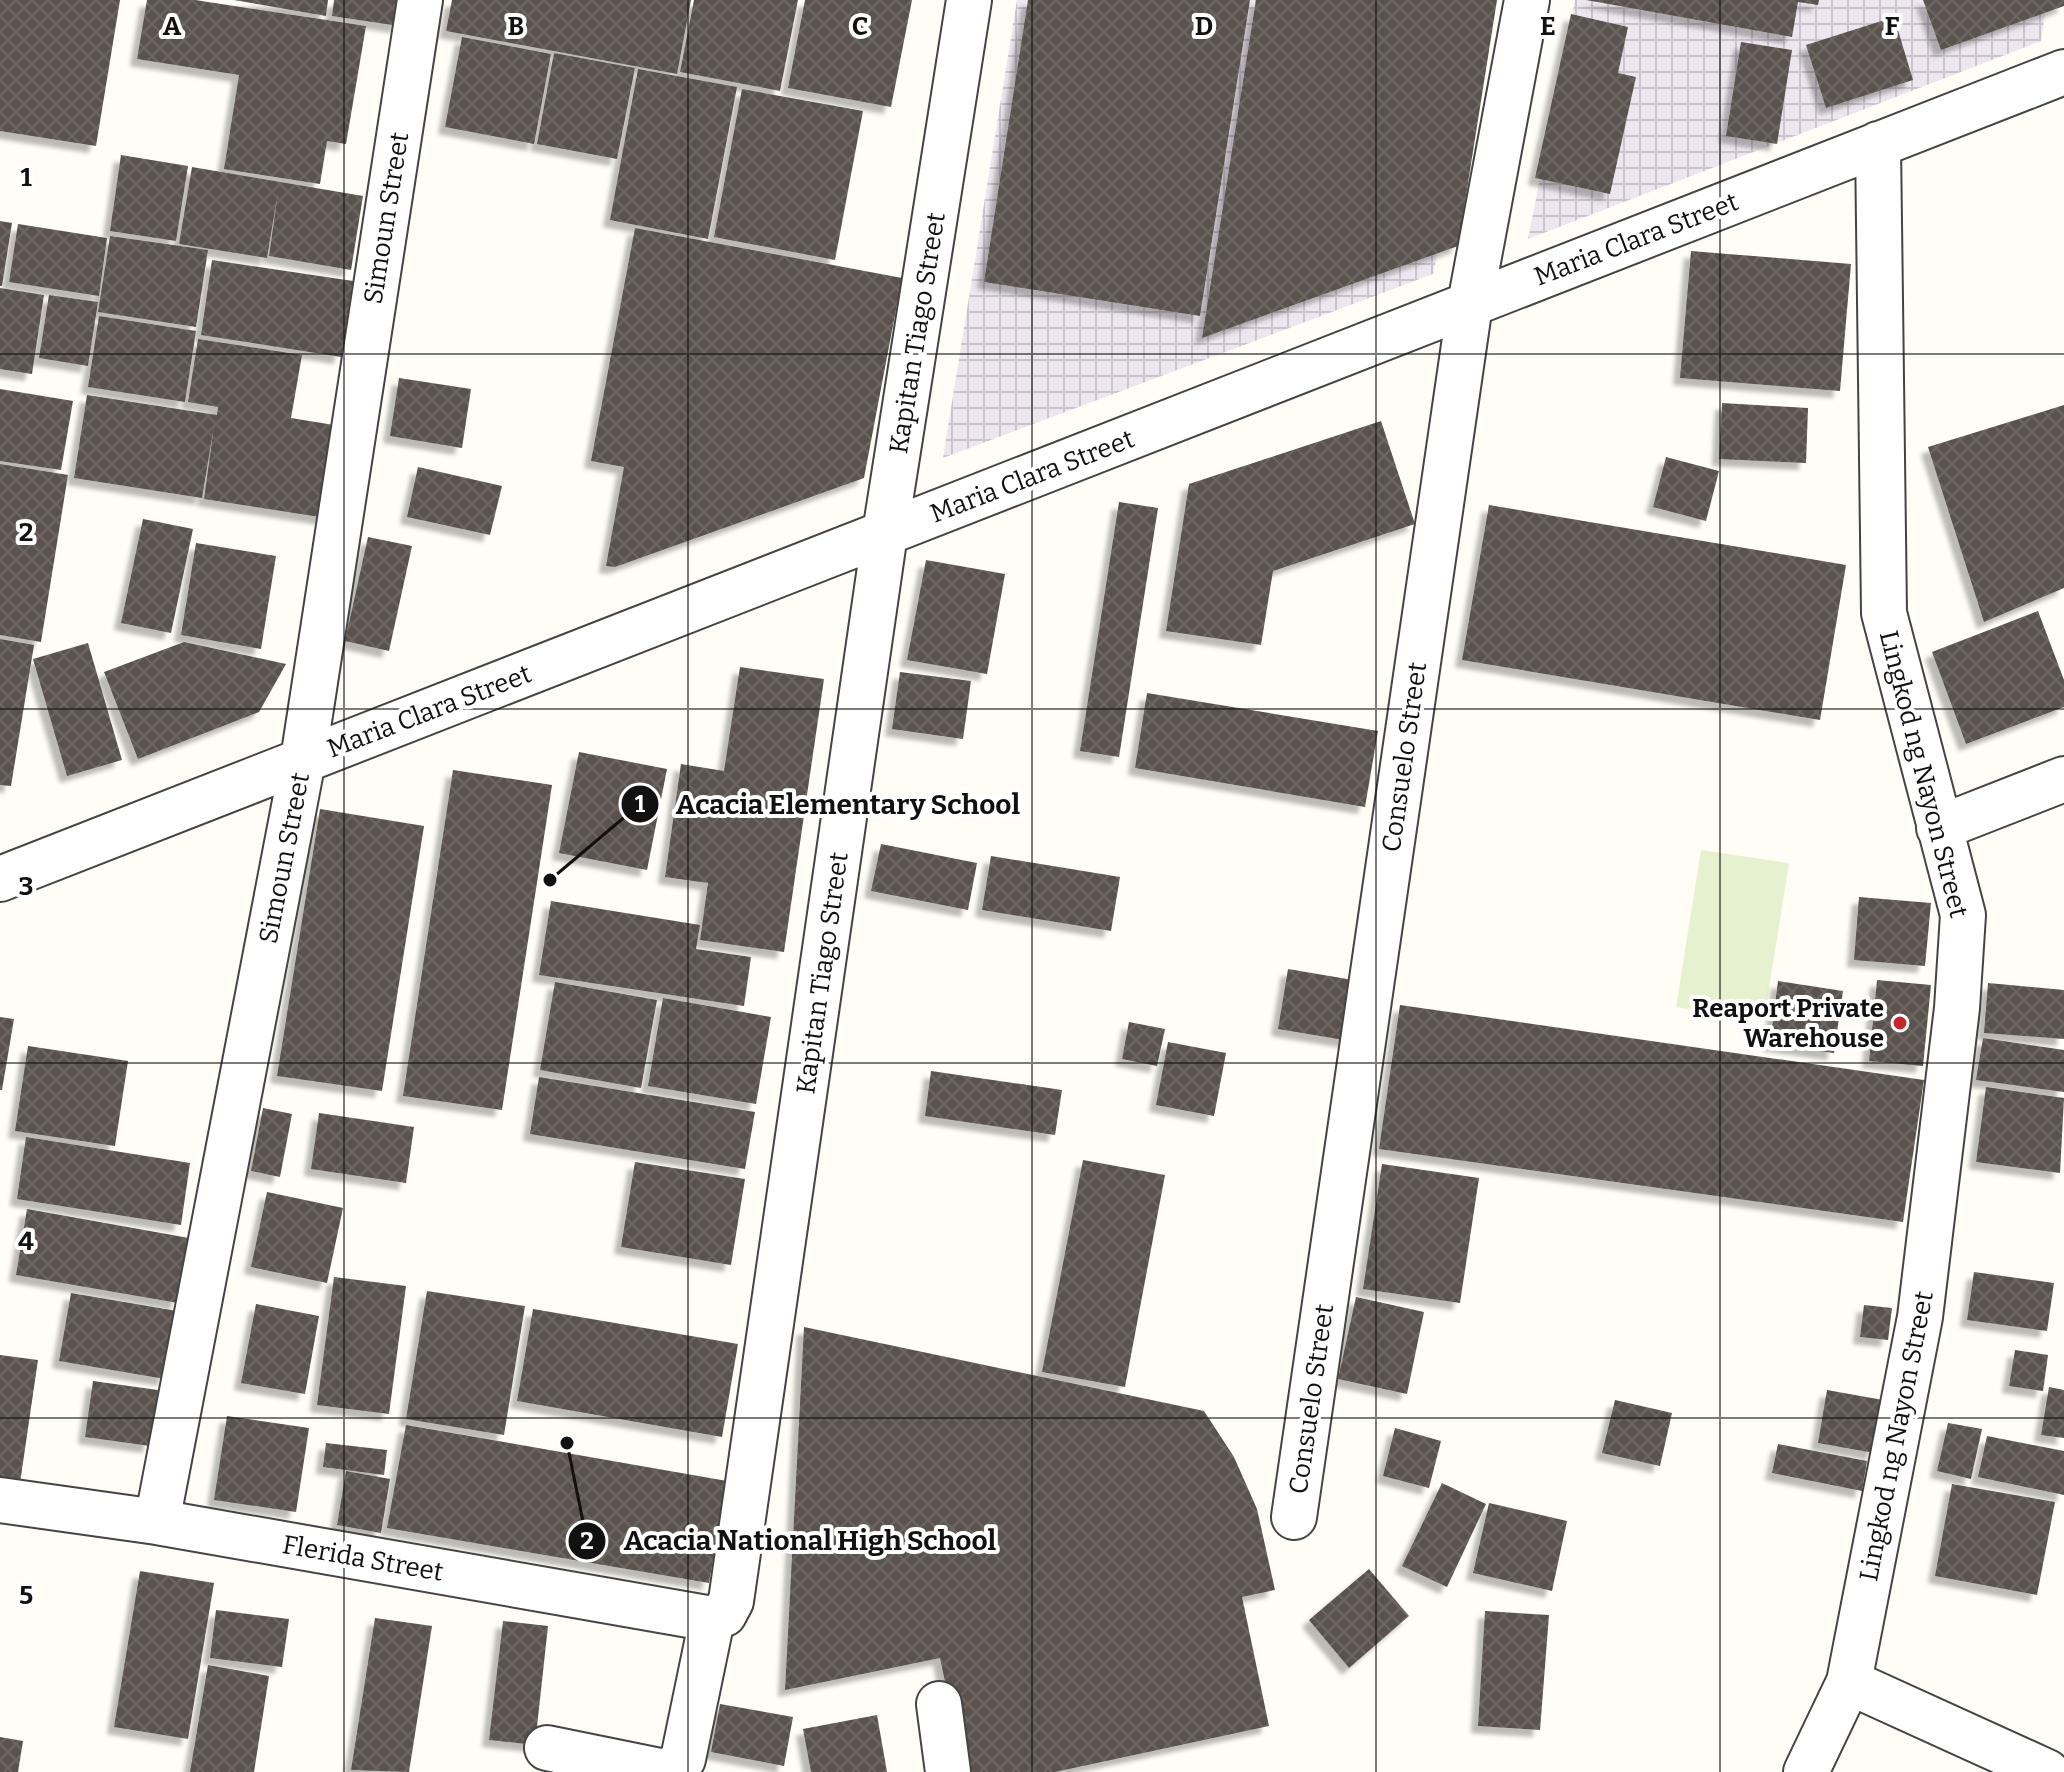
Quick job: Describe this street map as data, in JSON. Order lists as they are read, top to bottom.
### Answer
{
  "streets": {
    "street": [
      "Simoun Street",
      "Maria Clara Street",
      "Kapitan Tiago Street",
      "Consuelo Street",
      "Lingkod ng Nayon Street",
      "Flerida Street"
    ]
  },
  "crossings": [
    ["Simoun Street", "Maria Clara Street"],
    ["Simoun Street", "Flerida Street"],
    ["Maria Clara Street", "Kapitan Tiago Street"],
    ["Maria Clara Street", "Consuelo Street"],
    ["Maria Clara Street", "Lingkod ng Nayon Street"],
    ["Kapitan Tiago Street", "Flerida Street"]
  ],
  "places": ["Acacia Elementary School", "Reaport Private Warehouse", "Acacia National High School"],
  "grid": {
    "columns": [
      "A",
      "B",
      "C",
      "D",
      "E",
      "F"
    ],
    "rows": [
      "1",
      "2",
      "3",
      "4",
      "5"
    ]
  }
}
